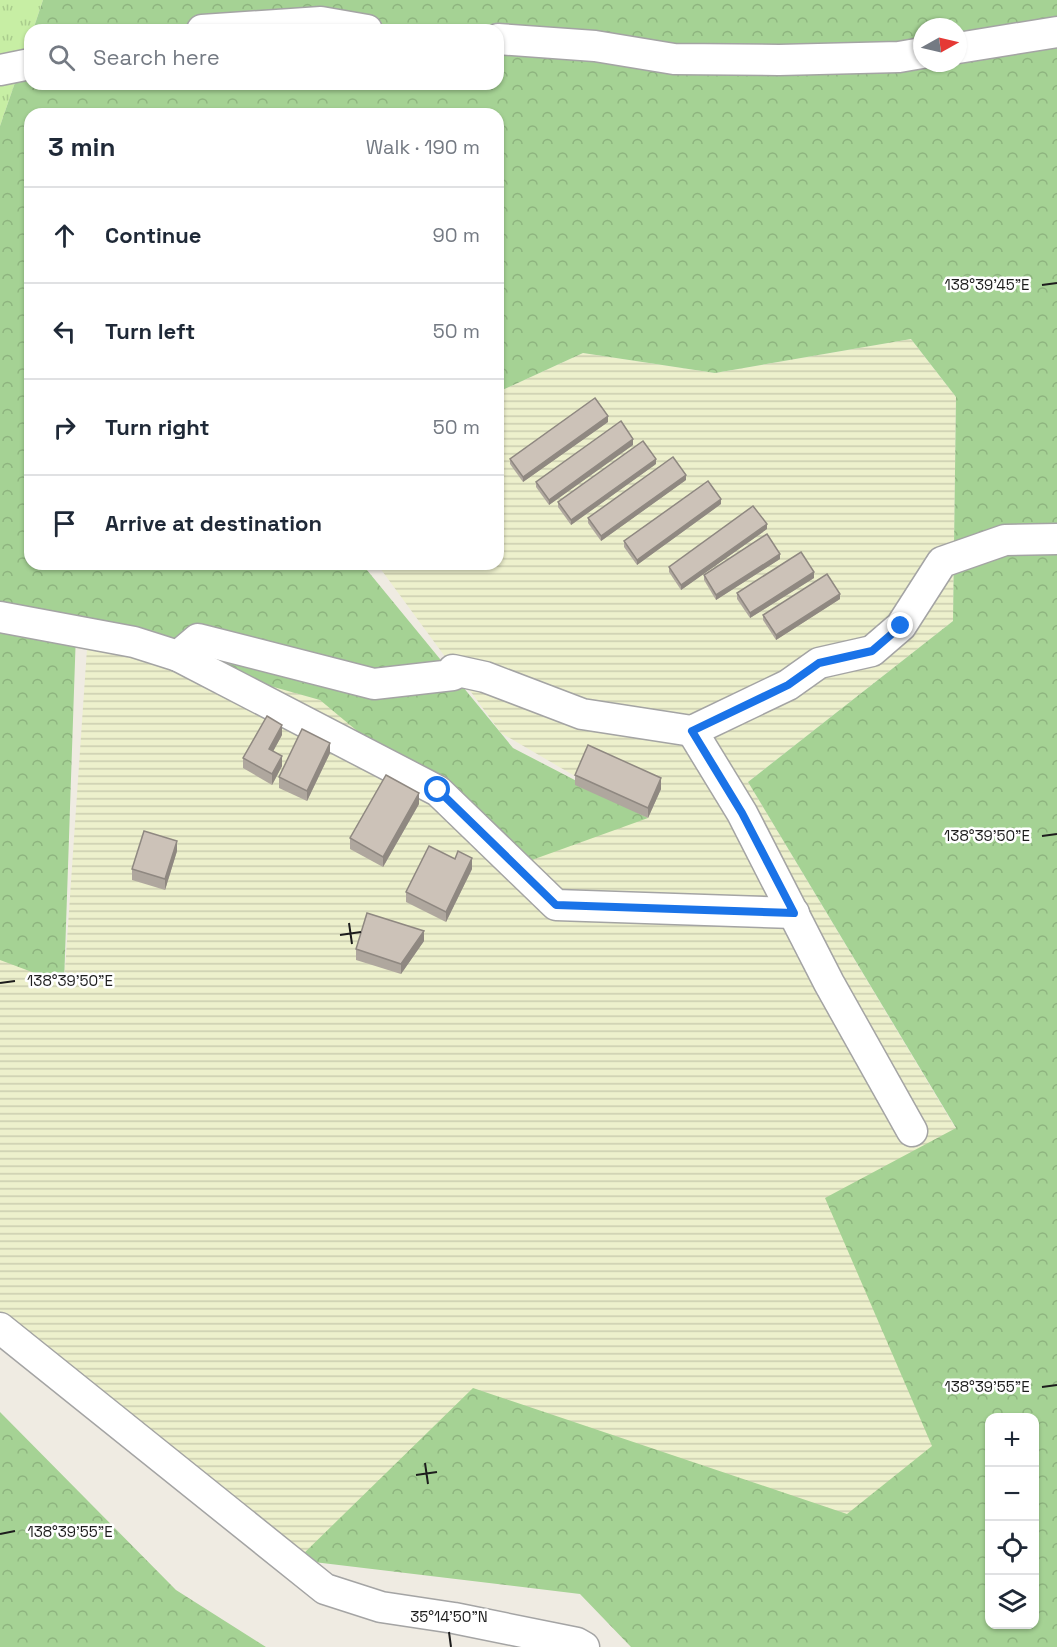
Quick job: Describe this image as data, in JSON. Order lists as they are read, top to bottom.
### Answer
{
  "north": "right",
  "page": {
    "search": "Search here",
    "heading": ["3 min", "Walk · 190 m"],
    "list": [
      ["Continue", "90 m"],
      ["Turn left", "50 m"],
      ["Turn right", "50 m"],
      "Arrive at destination"
    ],
    "map_buttons": ["+", "−"]
  },
  "coordinates": [
    "138°39'45\"E",
    "138°39'50\"E",
    "138°39'55\"E",
    "35°14'50\"N"
  ]
}
